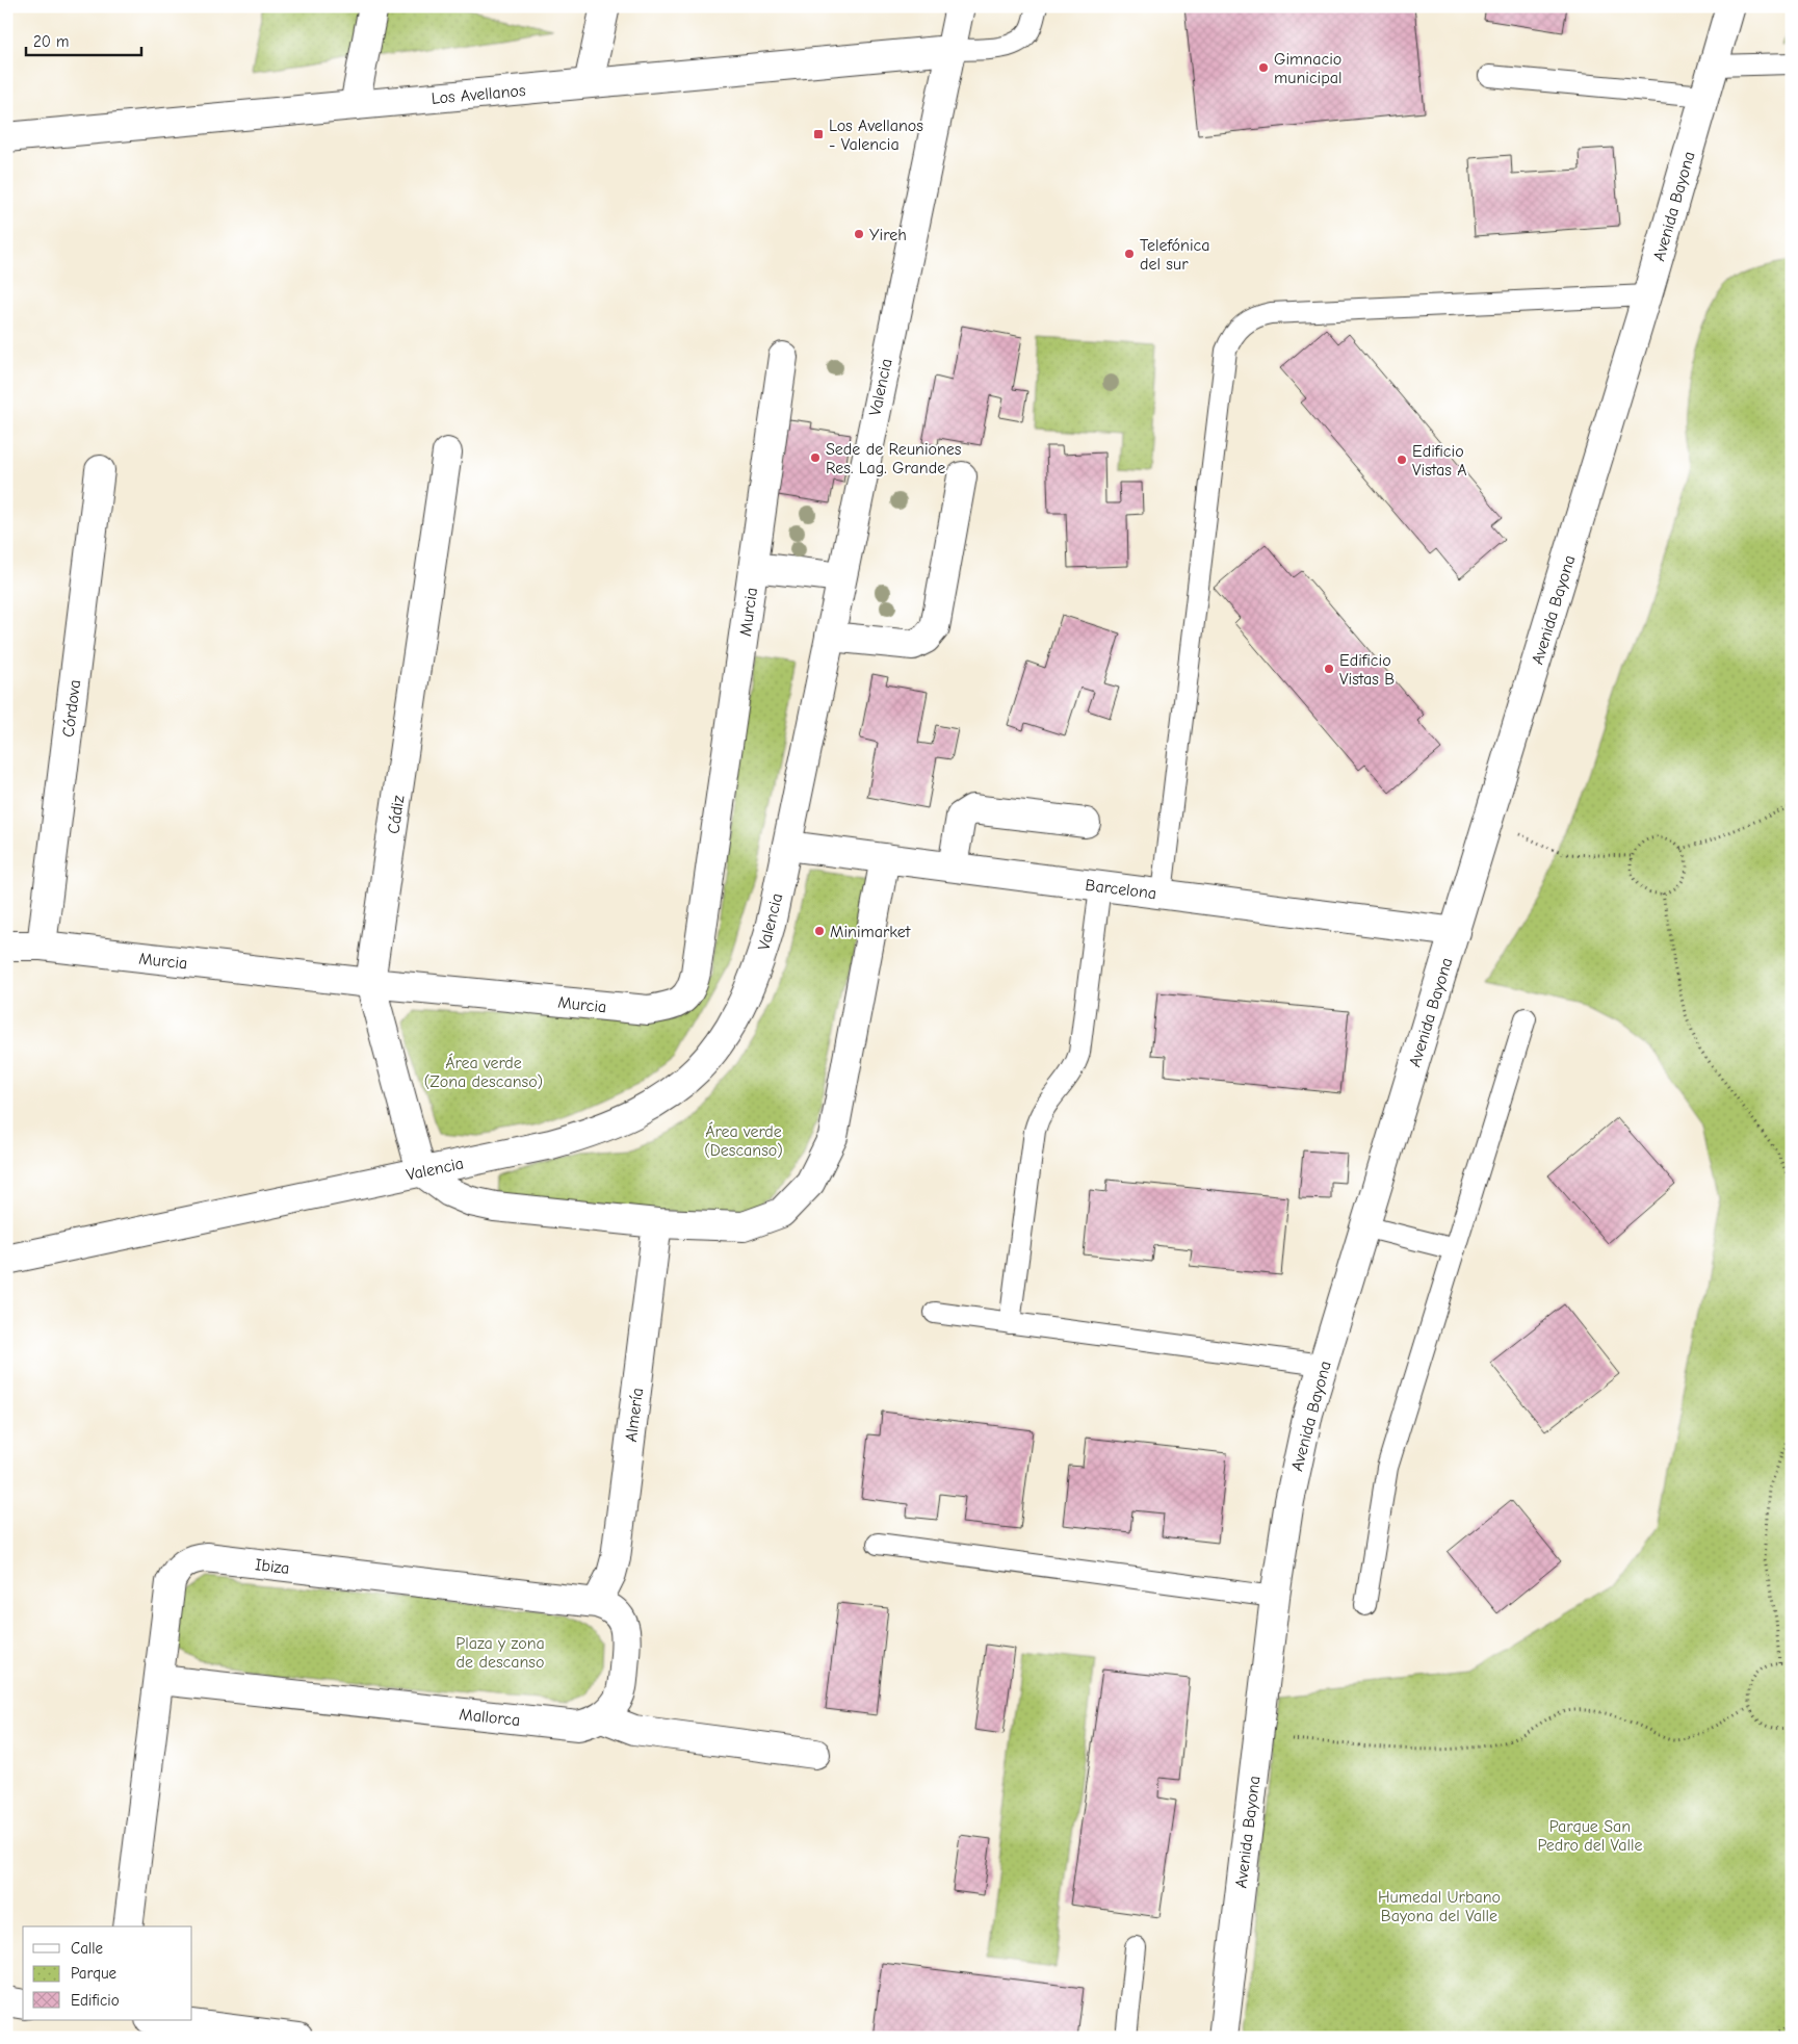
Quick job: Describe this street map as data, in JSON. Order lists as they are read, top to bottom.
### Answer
{
  "streets": {
    "street": [
      "Los Avellanos",
      "Avenida Bayona",
      "Valencia",
      "Murcia",
      "Córdova",
      "Cádiz",
      "Barcelona",
      "Almería",
      "Ibiza",
      "Mallorca"
    ]
  },
  "crossings": [
    ["Los Avellanos", "Valencia"],
    ["Avenida Bayona", "Barcelona"],
    ["Valencia", "Murcia"],
    ["Valencia", "Cádiz"],
    ["Valencia", "Barcelona"],
    ["Murcia", "Córdova"],
    ["Murcia", "Cádiz"],
    ["Almería", "Ibiza"],
    ["Ibiza", "Mallorca"]
  ],
  "parks": [
    "Área verde (Zona descanso)",
    "Área verde (Descanso)",
    "Plaza y zona de descanso",
    "Parque San Pedro del Valle",
    "Humedal Urbano Bayona del Valle"
  ],
  "places": {
    "other": [
      "Gimnacio municipal",
      "Yireh",
      "Telefónica del sur",
      "Sede de Reuniones Res. Lag. Grande",
      "Edificio Vistas A",
      "Edificio Vistas B",
      "Minimarket"
    ],
    "transit": ["Los Avellanos - Valencia"]
  },
  "legend": ["Calle", "Parque", "Edificio"],
  "scale_bar": "20 m"
}
